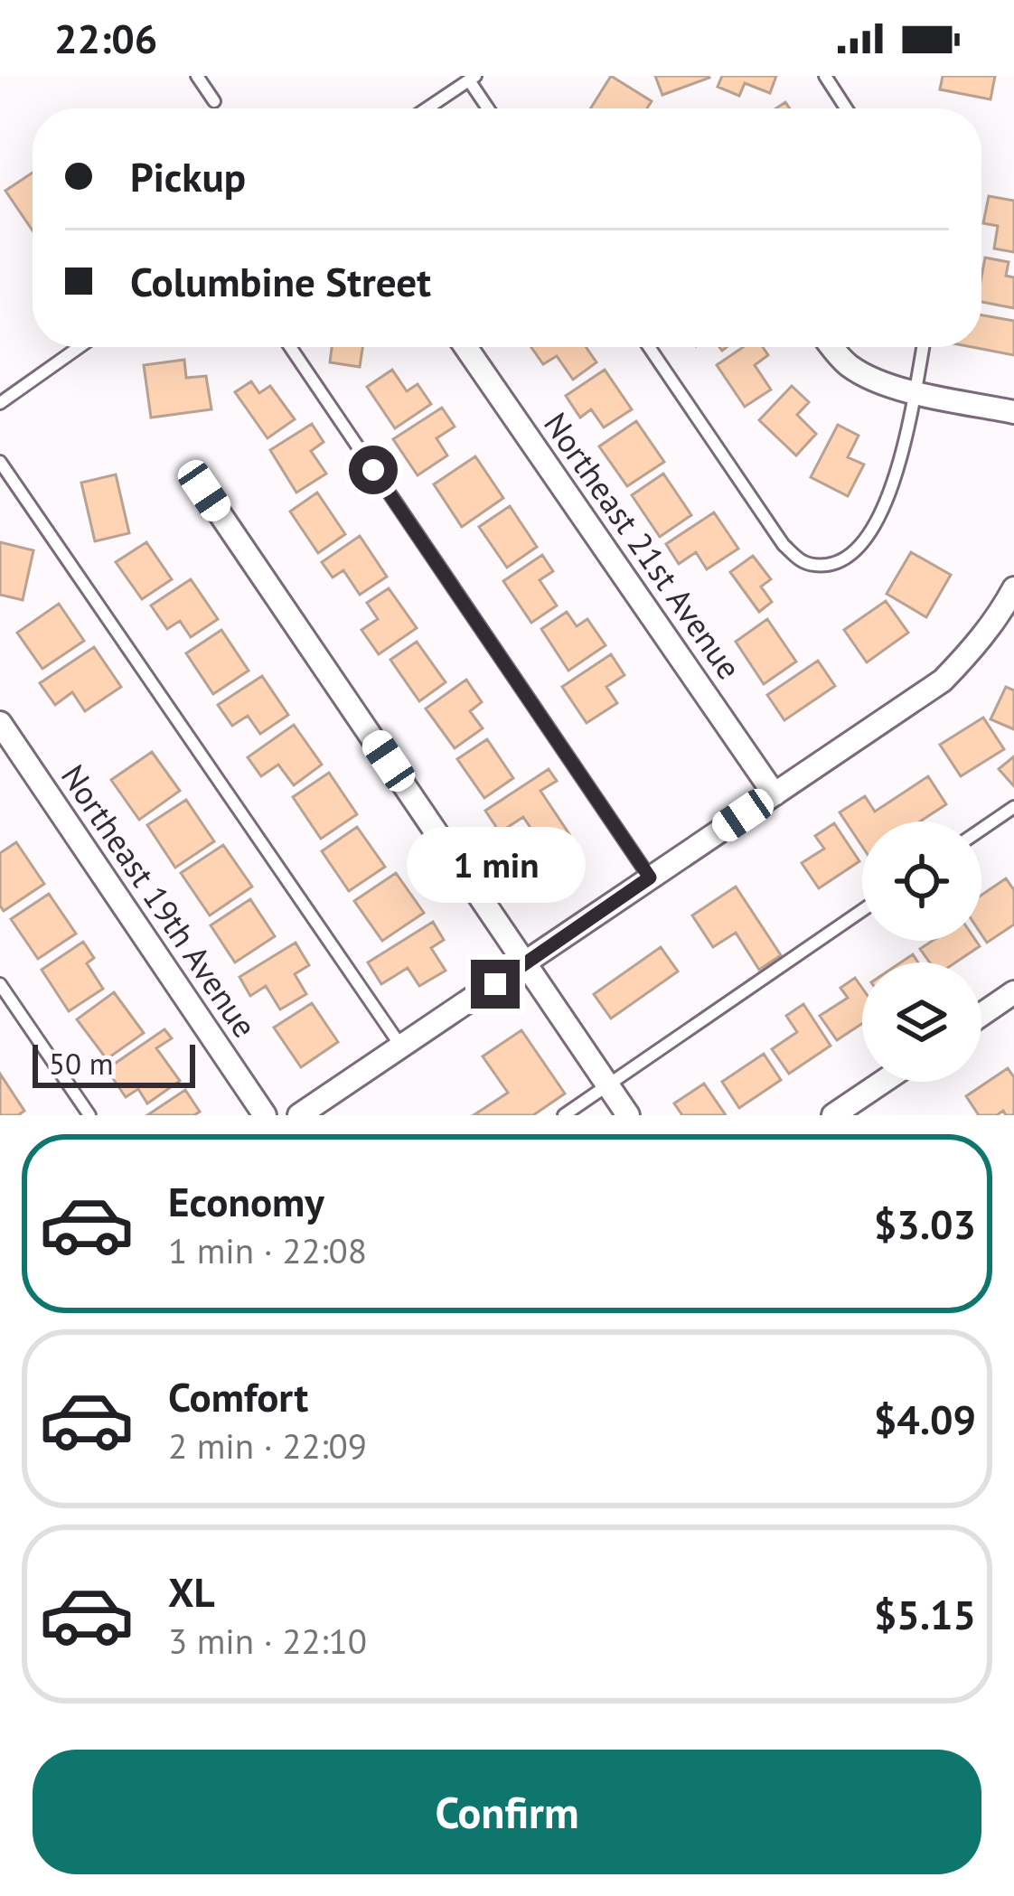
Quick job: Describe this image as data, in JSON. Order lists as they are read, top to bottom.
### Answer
{
  "streets": {
    "street": ["Northeast 21st Avenue", "Northeast 19th Avenue"]
  },
  "scale_bar": "50 m",
  "page": {
    "status": "22:06",
    "banner": ["Pickup", "Columbine Street"],
    "bubble": "1 min",
    "scale": "50 m",
    "list": [
      {
        "name": "Economy",
        "note": "1 min · 22:08",
        "value": "$3.03"
      },
      {
        "name": "Comfort",
        "note": "2 min · 22:09",
        "value": "$4.09"
      },
      {
        "name": "XL",
        "note": "3 min · 22:10",
        "value": "$5.15"
      }
    ],
    "buttons": "Confirm"
  }
}
